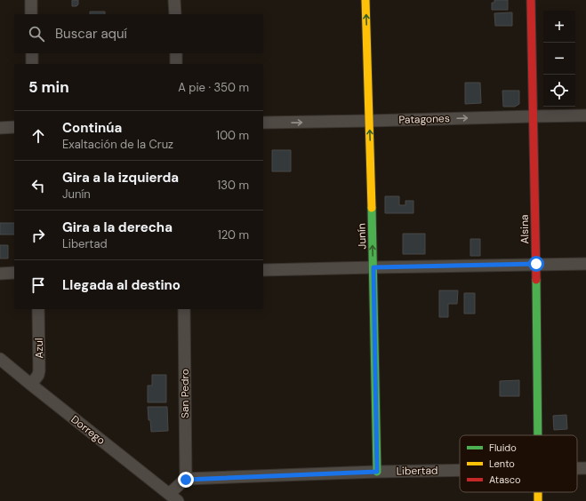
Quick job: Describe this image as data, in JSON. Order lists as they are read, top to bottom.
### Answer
{
  "streets": {
    "street": [
      "Patagones",
      "Alsina",
      "Junín",
      "Azul",
      "San Pedro",
      "Dorrego",
      "Libertad"
    ]
  },
  "crossings": [
    ["Patagones", "Alsina"],
    ["Patagones", "Junín"],
    ["Junín", "Libertad"],
    ["Azul", "Dorrego"],
    ["San Pedro", "Libertad"]
  ],
  "one_way": ["Patagones", "Junín"],
  "legend": ["Fluido", "Lento", "Atasco"],
  "page": {
    "map_buttons": ["+", "−"],
    "search": "Buscar aquí",
    "heading": ["5 min", "A pie · 350 m"],
    "list": [
      ["Continúa", "Exaltación de la Cruz", "100 m"],
      ["Gira a la izquierda", "Junín", "130 m"],
      ["Gira a la derecha", "Libertad", "120 m"],
      "Llegada al destino"
    ]
  }
}
